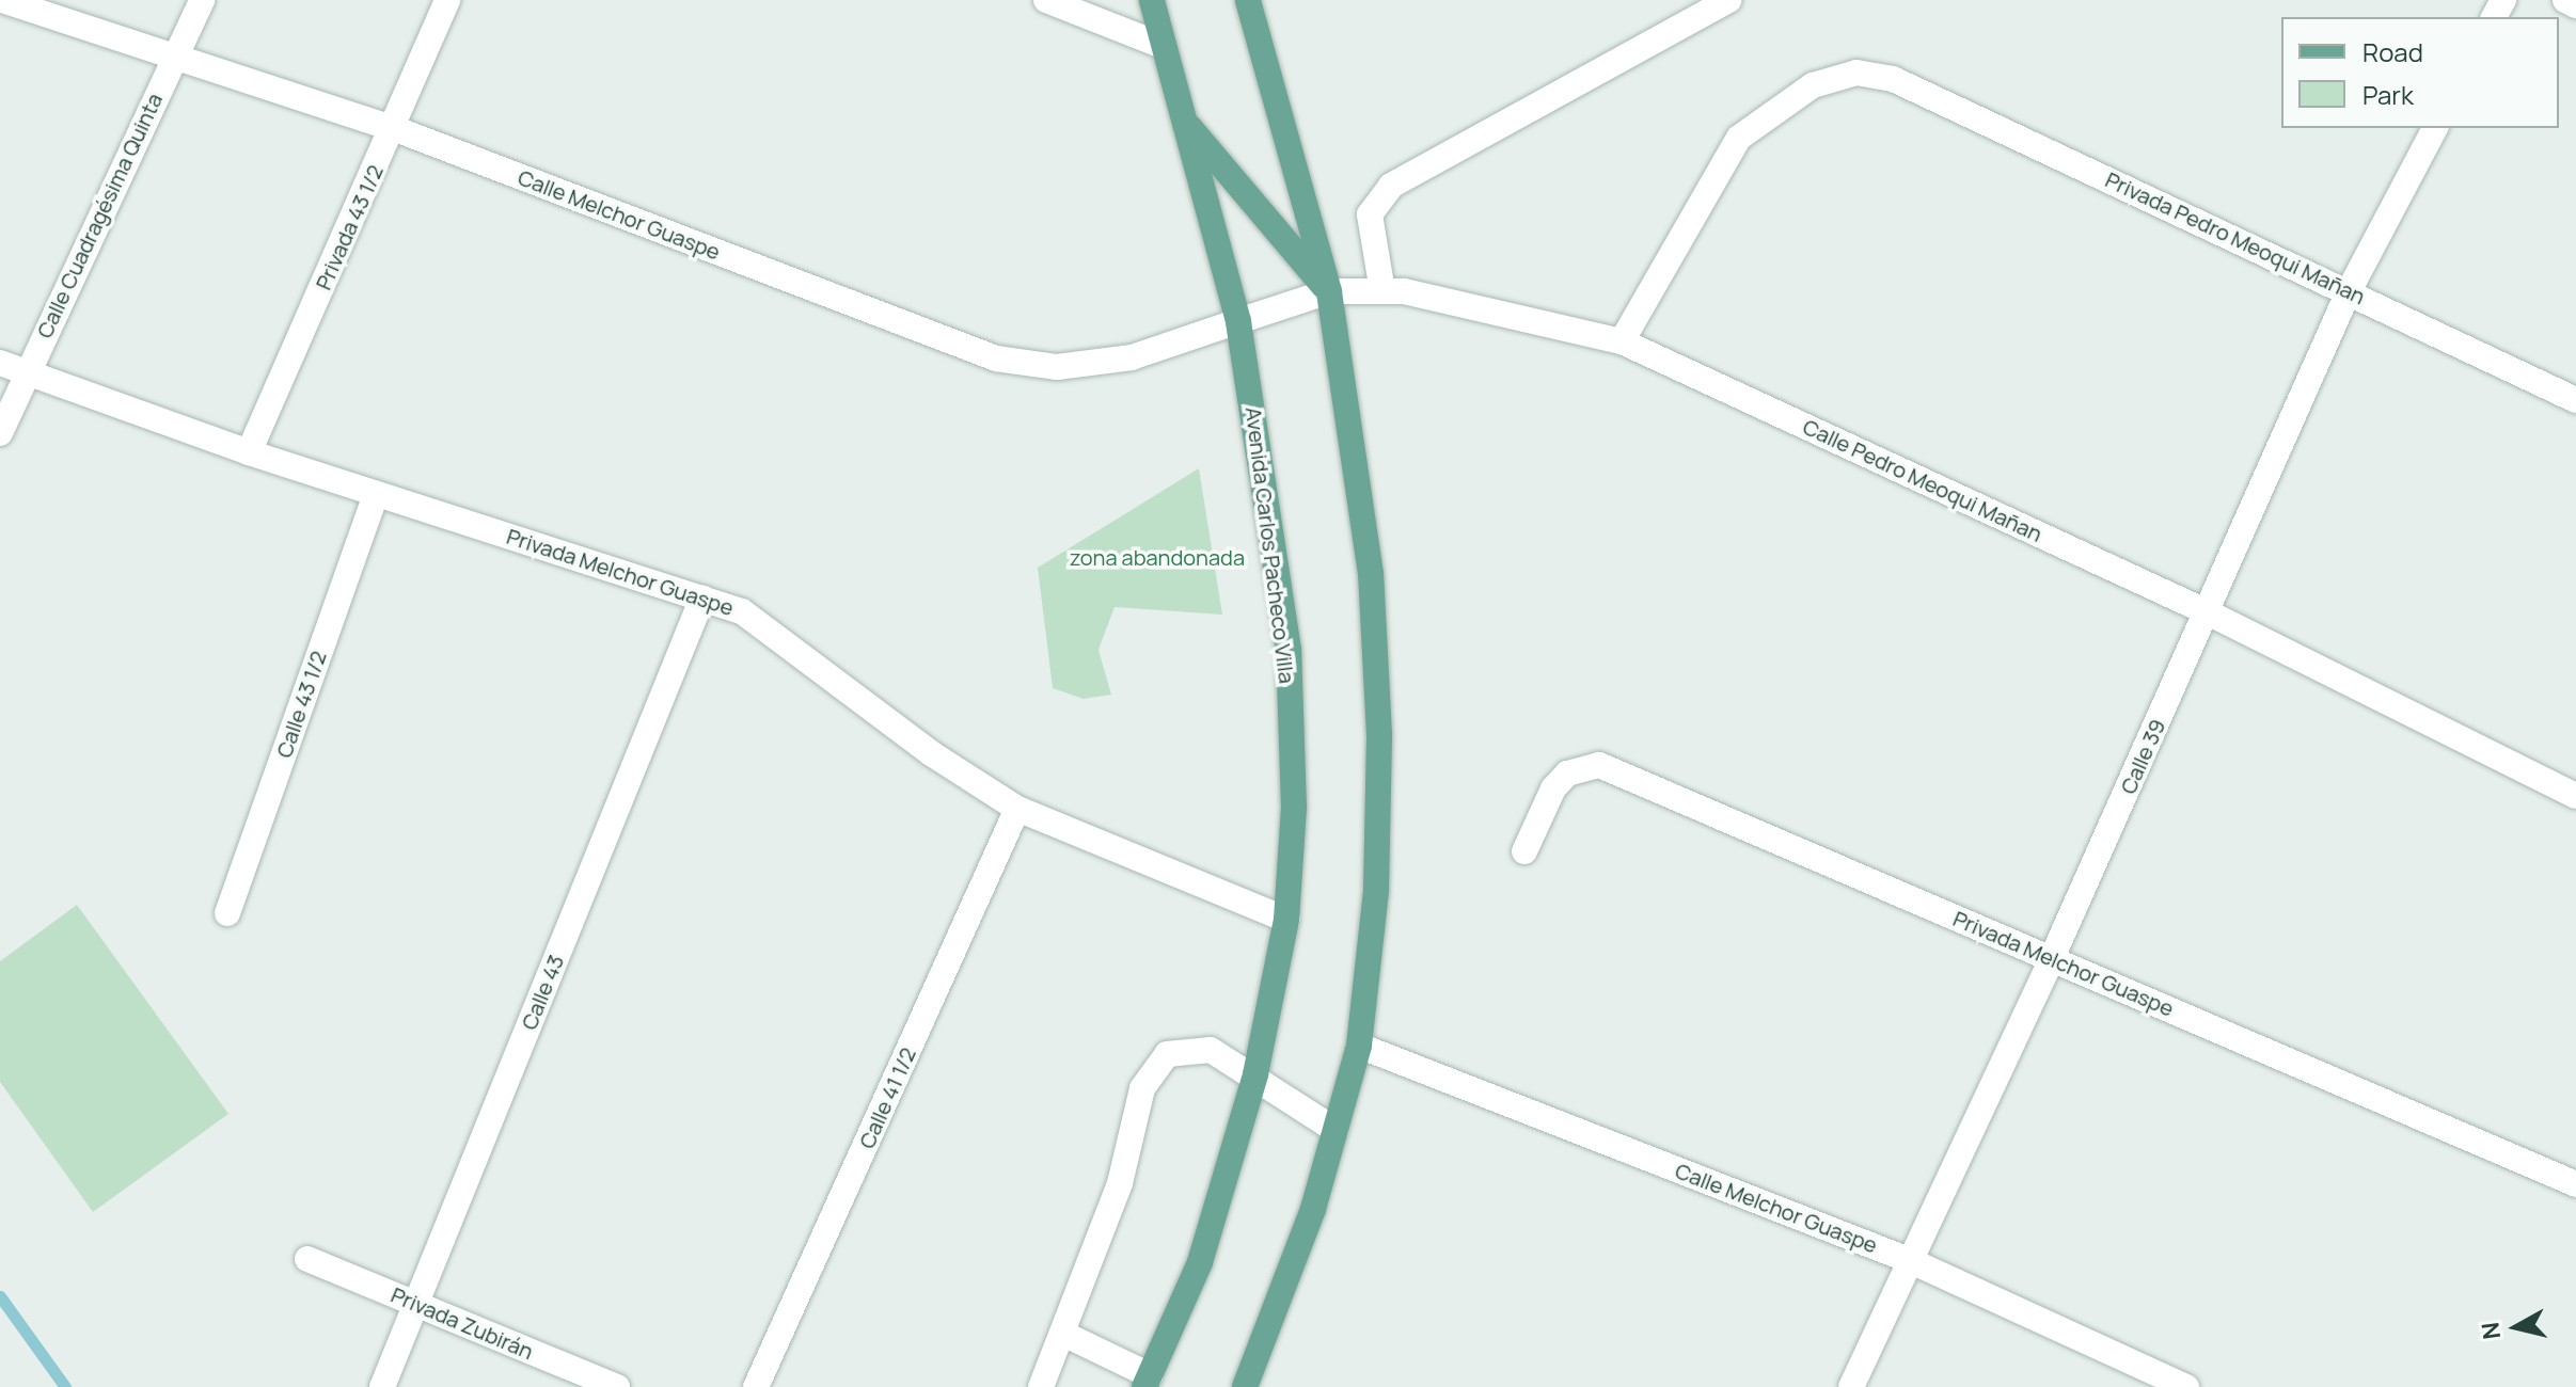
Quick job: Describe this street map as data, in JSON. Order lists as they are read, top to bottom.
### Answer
{
  "streets": {
    "main road": ["Avenida Carlos Pacheco Villa"],
    "street": [
      "Calle Melchor Guaspe",
      "Calle Cuadragésima Quinta",
      "Privada 43 1/2",
      "Privada Pedro Meoqui Mañan",
      "Calle Pedro Meoqui Mañan",
      "Privada Melchor Guaspe",
      "Calle 43 1/2",
      "Calle 39",
      "Calle 43",
      "Calle 41 1/2",
      "Privada Zubirán"
    ]
  },
  "crossings": [
    ["Calle Melchor Guaspe", "Calle Cuadragésima Quinta"],
    ["Calle Melchor Guaspe", "Privada 43 1/2"],
    ["Calle Melchor Guaspe", "Calle Pedro Meoqui Mañan"],
    ["Calle Melchor Guaspe", "Avenida Carlos Pacheco Villa"],
    ["Calle Melchor Guaspe", "Calle 39"],
    ["Calle Cuadragésima Quinta", "Privada Melchor Guaspe"],
    ["Privada 43 1/2", "Privada Melchor Guaspe"],
    ["Privada Pedro Meoqui Mañan", "Calle Pedro Meoqui Mañan"],
    ["Privada Pedro Meoqui Mañan", "Calle 39"],
    ["Calle Pedro Meoqui Mañan", "Avenida Carlos Pacheco Villa"],
    ["Calle Pedro Meoqui Mañan", "Calle 39"],
    ["Avenida Carlos Pacheco Villa", "Privada Melchor Guaspe"],
    ["Privada Melchor Guaspe", "Calle 43 1/2"],
    ["Privada Melchor Guaspe", "Calle 39"],
    ["Privada Melchor Guaspe", "Calle 43"],
    ["Privada Melchor Guaspe", "Calle 41 1/2"],
    ["Calle 43", "Privada Zubirán"]
  ],
  "parks": ["zona abandonada"],
  "legend": ["Road", "Park"],
  "north": "left"
}
